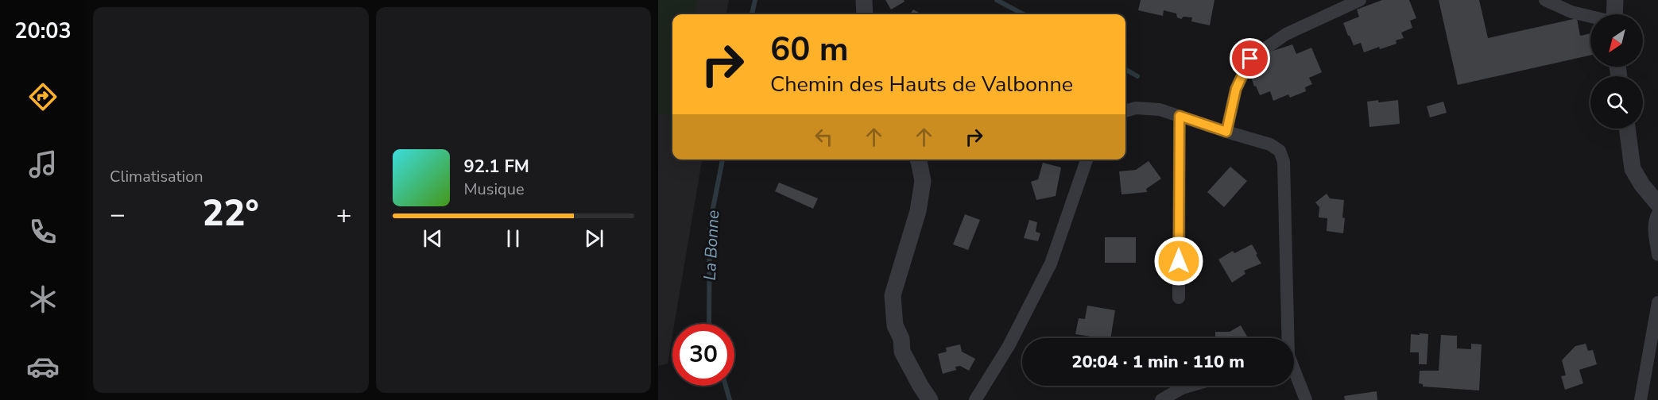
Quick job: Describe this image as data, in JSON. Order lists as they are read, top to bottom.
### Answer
{
  "water": ["La Bonne"],
  "north": "bottom left",
  "page": {
    "tabs": "20:03",
    "tile": "Climatisation",
    "turn": ["60 m", "Chemin des Hauts de Valbonne"],
    "song": ["92.1 FM", "Musique"],
    "heat": ["−", "22°", "+"],
    "limit": "30",
    "trip": "20:04 · 1 min · 110 m"
  }
}
